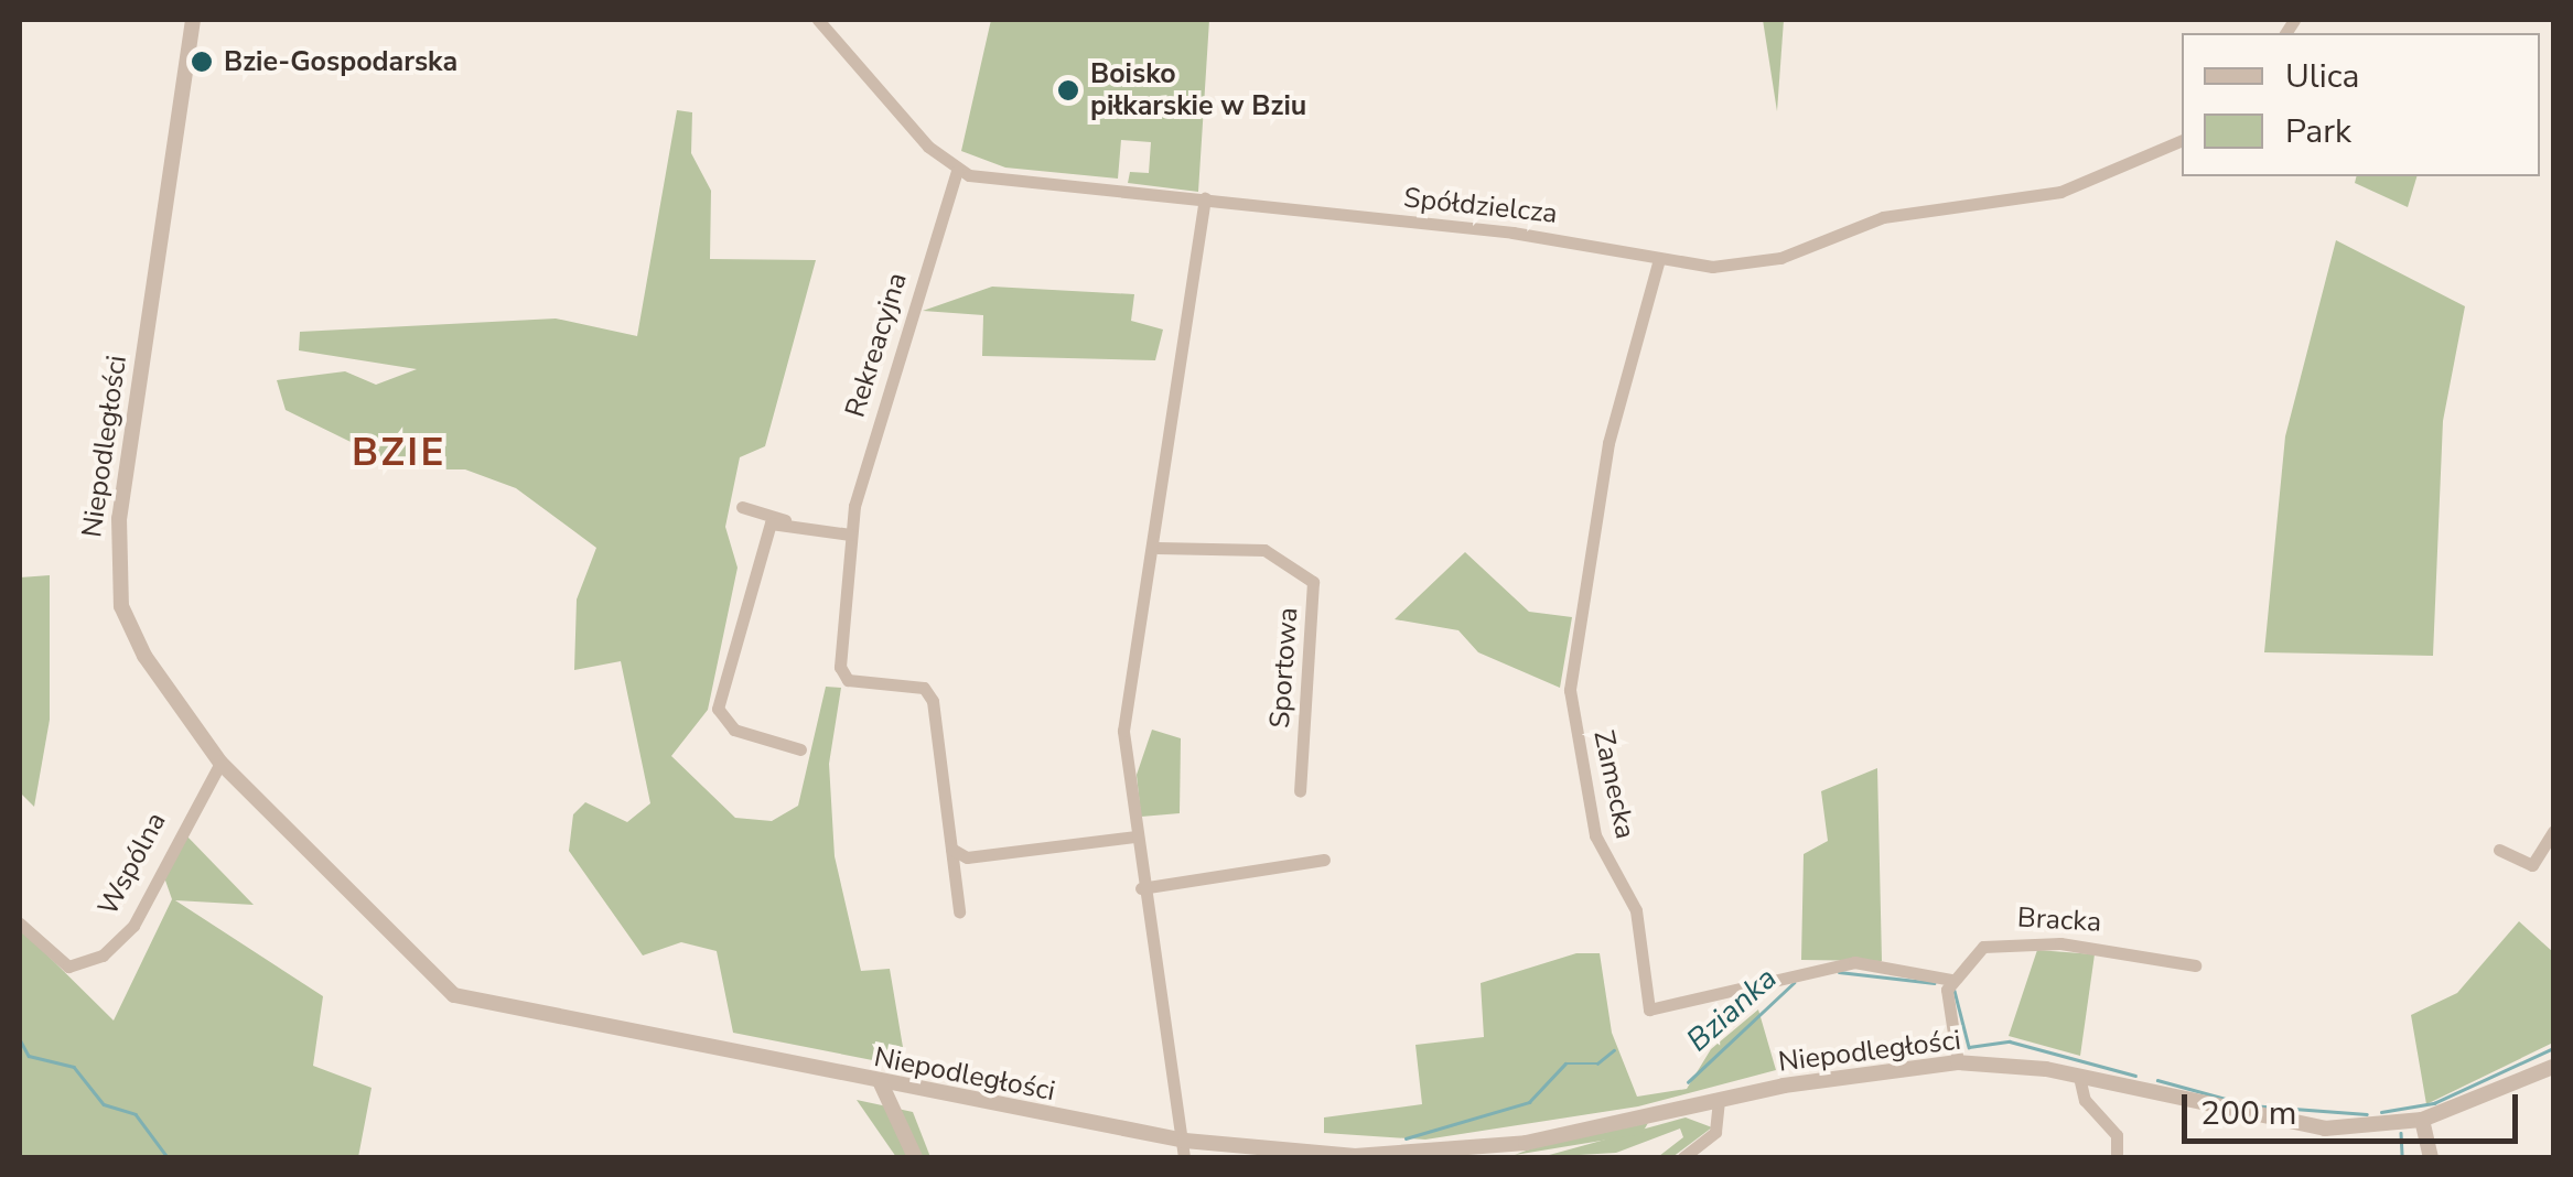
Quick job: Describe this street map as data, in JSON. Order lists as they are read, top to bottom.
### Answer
{
  "streets": {
    "street": [
      "Spółdzielcza",
      "Rekreacyjna",
      "Niepodległości",
      "Sportowa",
      "Zamecka",
      "Wspólna",
      "Bracka"
    ]
  },
  "crossings": [
    ["Spółdzielcza", "Rekreacyjna"],
    ["Spółdzielcza", "Zamecka"],
    ["Niepodległości", "Wspólna"],
    ["Zamecka", "Bracka"]
  ],
  "districts": ["BZIE"],
  "water": ["Bzianka"],
  "places": ["Bzie-Gospodarska", "Boisko piłkarskie w Bziu"],
  "legend": ["Ulica", "Park"],
  "scale_bar": "200 m"
}
